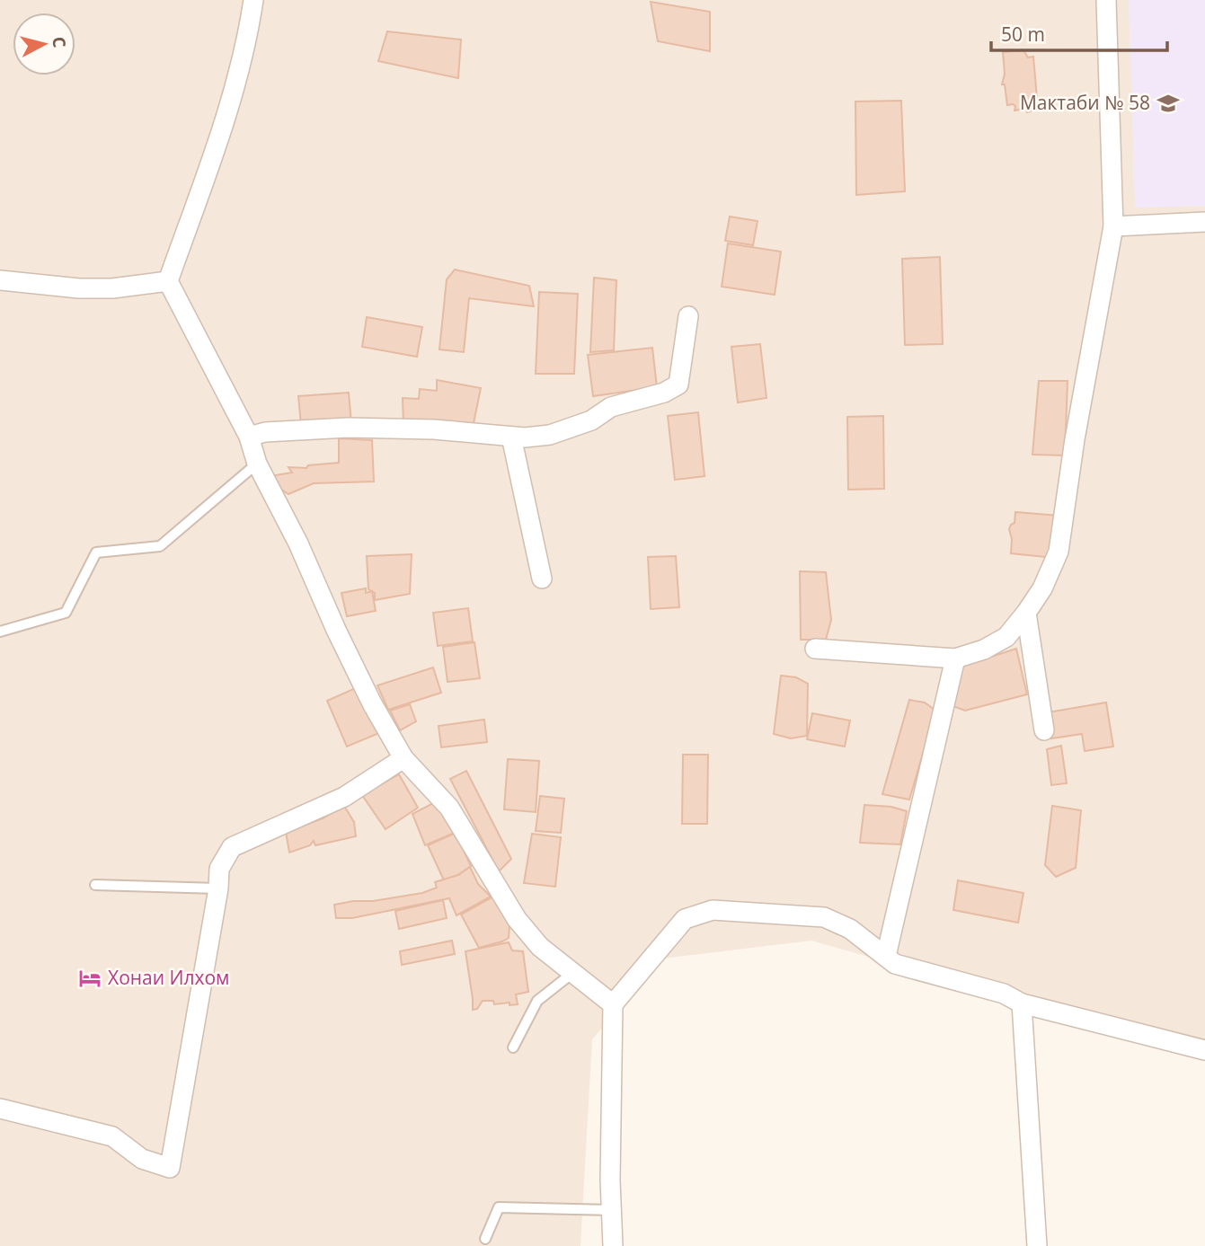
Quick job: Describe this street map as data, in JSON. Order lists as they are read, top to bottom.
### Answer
{
  "places": {
    "school or university": ["Мактаби № 58"],
    "hotel": ["Хонаи Илхом"]
  },
  "scale_bar": "50 m",
  "north": "right"
}
